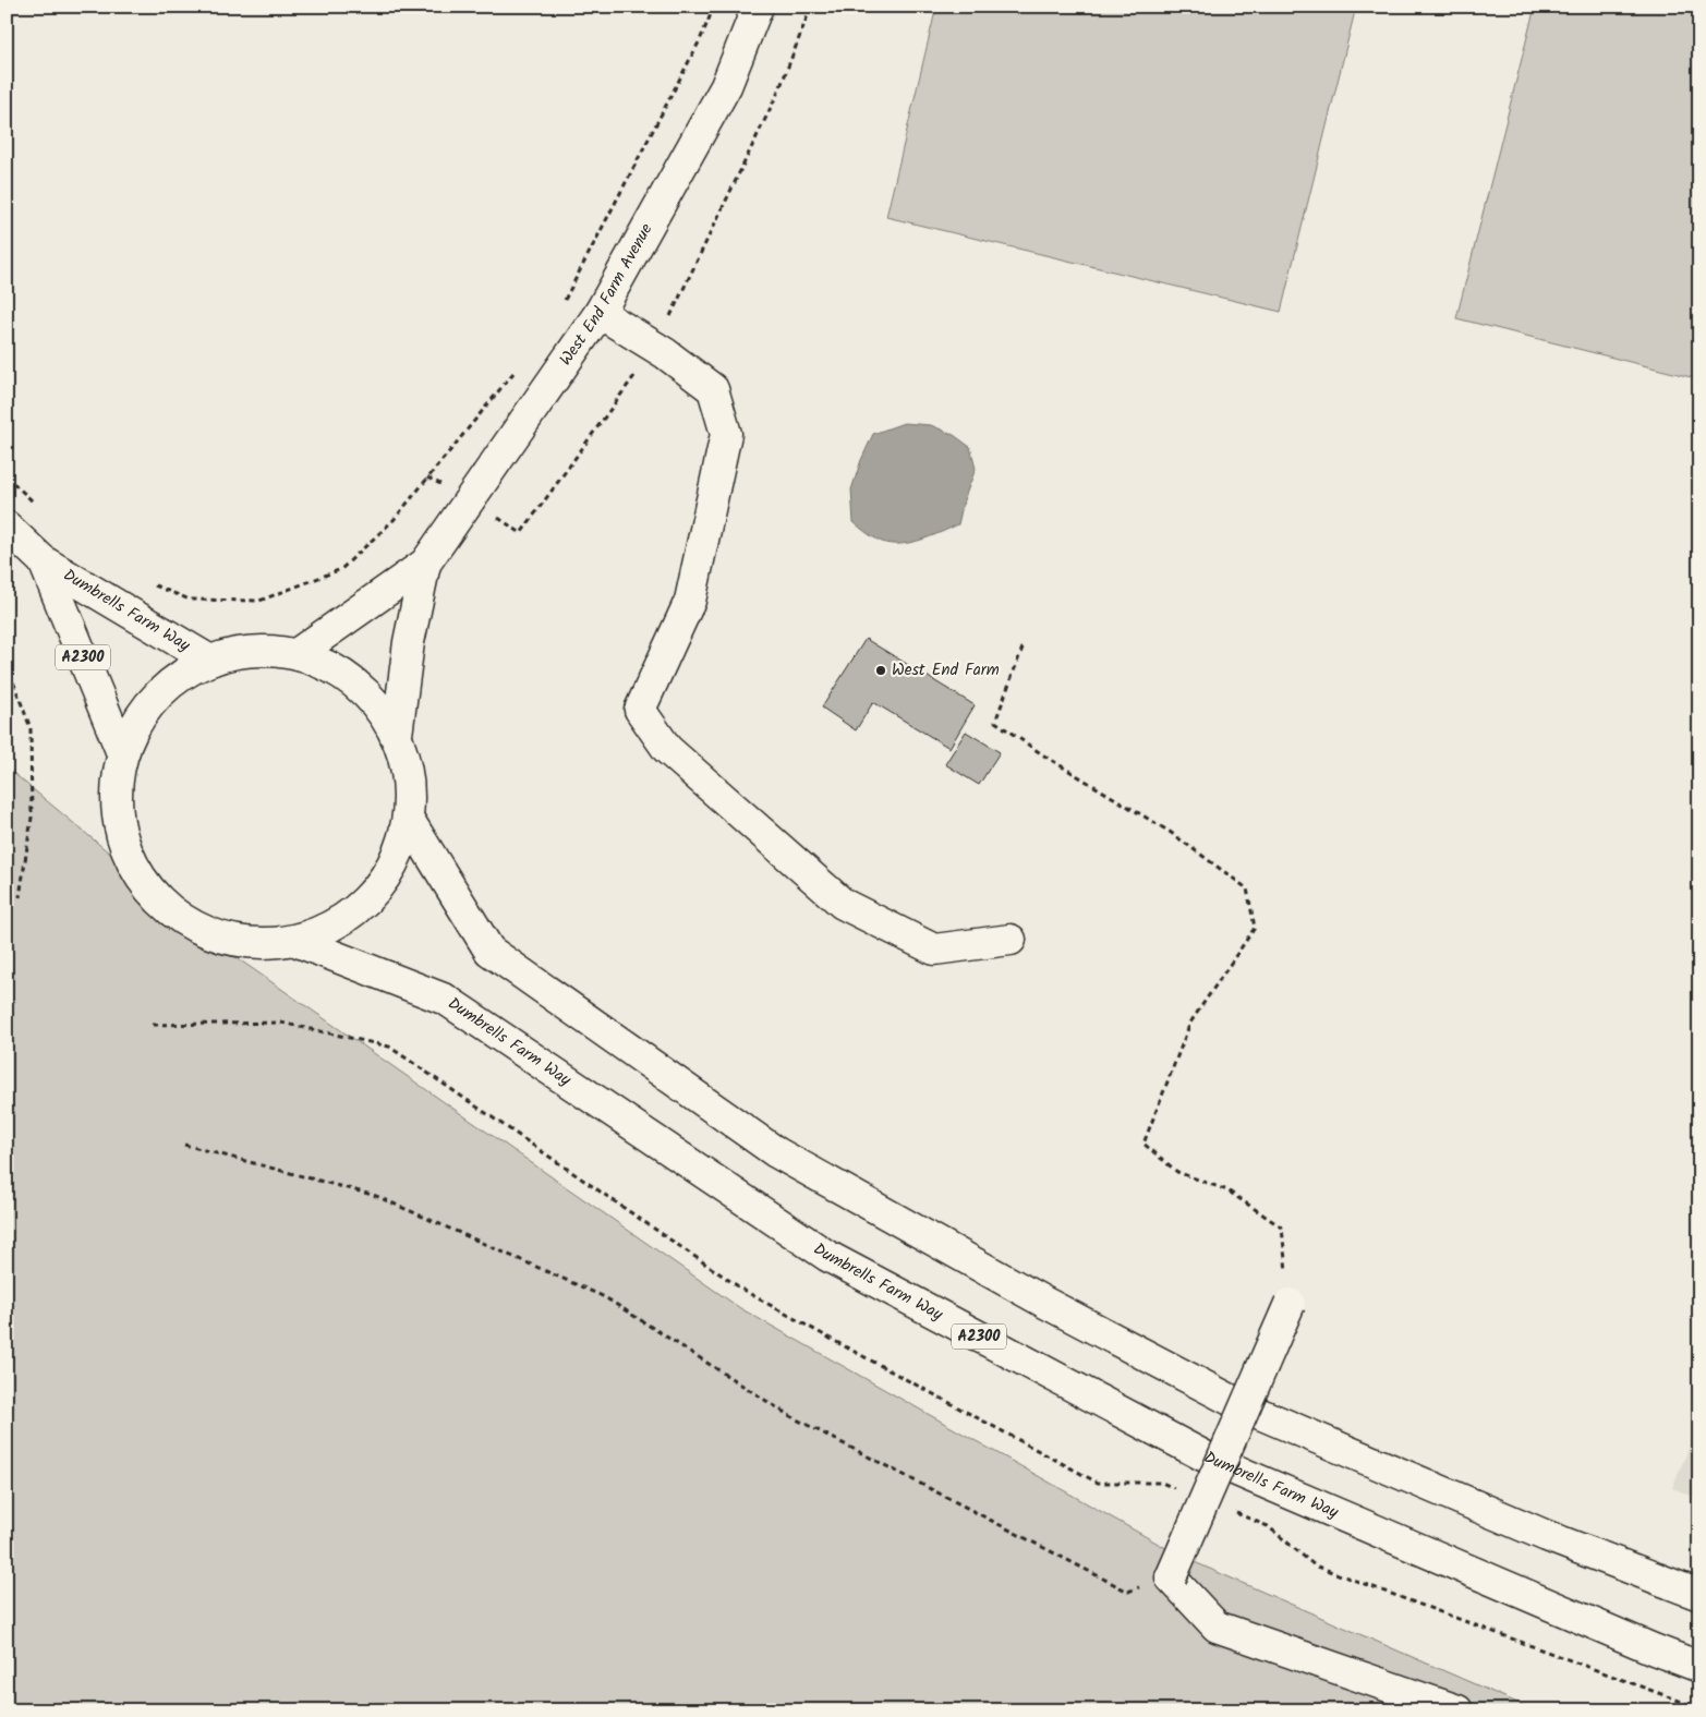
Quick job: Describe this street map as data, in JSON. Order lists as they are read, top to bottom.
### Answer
{
  "streets": {
    "main road": ["West End Farm Avenue", "Dumbrells Farm Way", "A2300"]
  },
  "places": ["West End Farm"]
}
